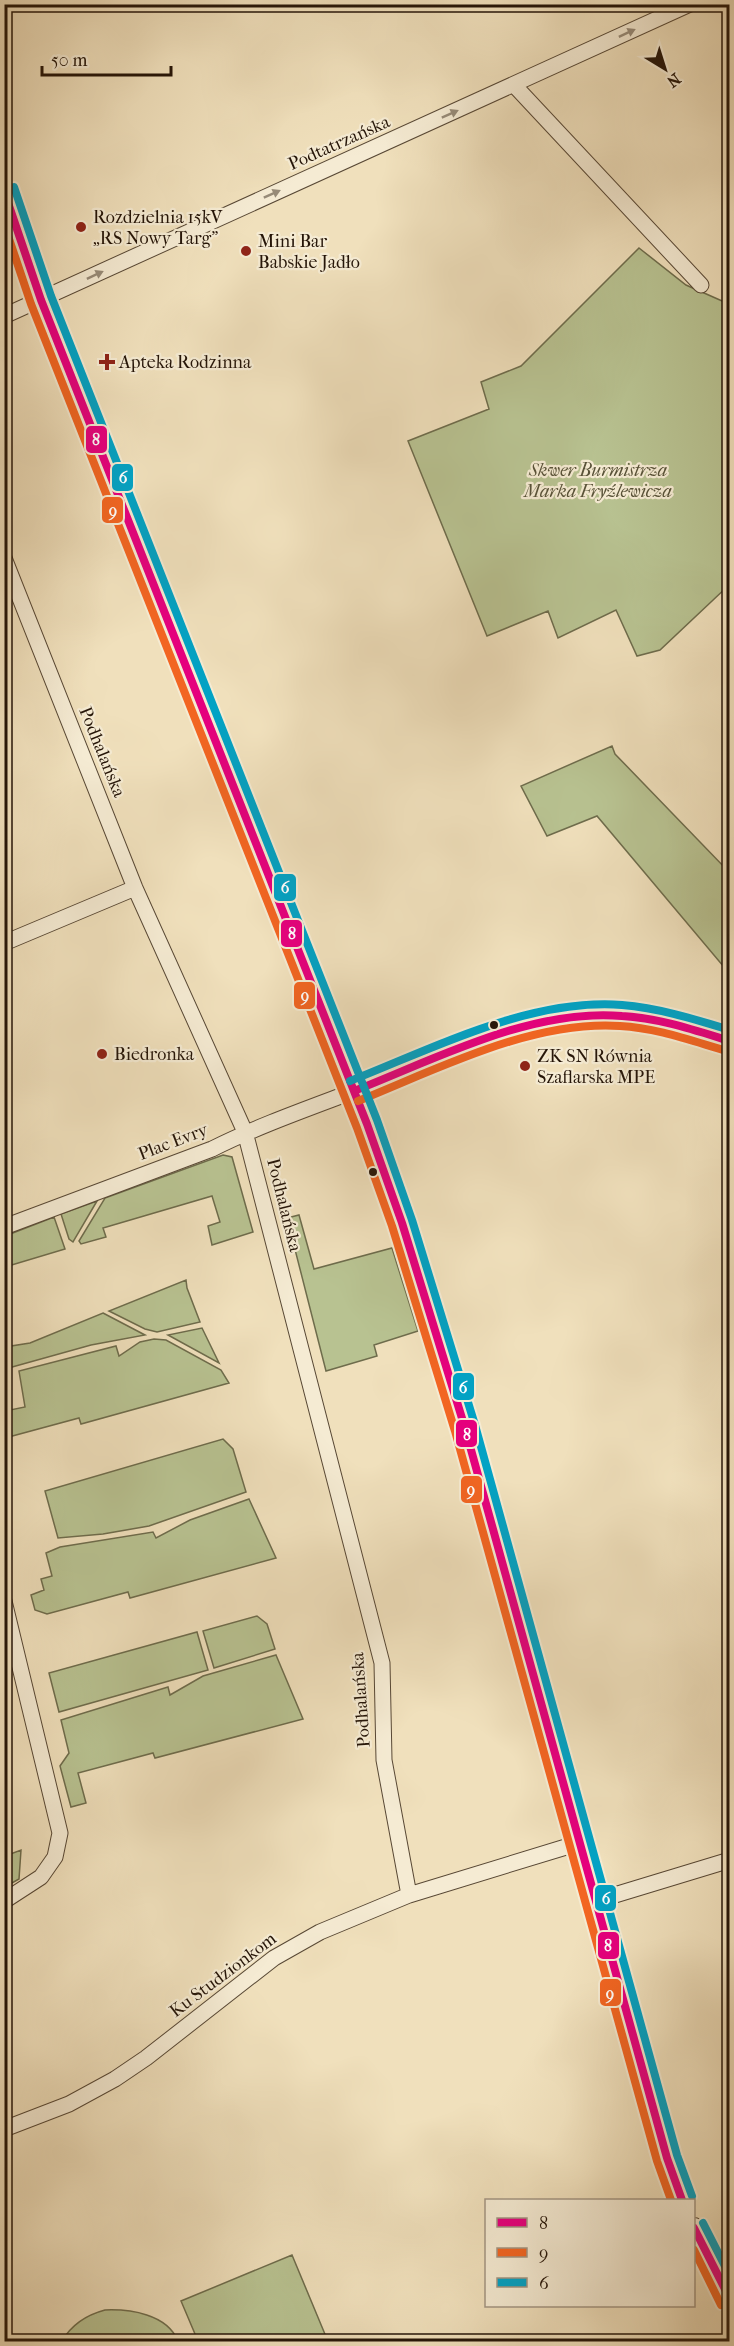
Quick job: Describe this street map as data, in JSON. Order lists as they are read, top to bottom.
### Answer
{
  "streets": {
    "street": [
      "Podtatrzańska",
      "Podhalańska",
      "Plac Evry",
      "Ku Studzionkom"
    ]
  },
  "crossings": [
    ["Podhalańska", "Plac Evry"],
    ["Podhalańska", "Ku Studzionkom"]
  ],
  "one_way": ["Podtatrzańska"],
  "parks": ["Skwer Burmistrza Marka Fryźlewicza"],
  "places": {
    "other": [
      "Rozdzielnia 15kV „RS Nowy Targ”",
      "Mini Bar Babskie Jadło",
      "Biedronka",
      "ZK SN Równia Szaflarska MPE"
    ],
    "health": ["Apteka Rodzinna"]
  },
  "lines": ["transit line 6", "transit line 8", "transit line 9"],
  "legend": ["8", "9", "6"],
  "scale_bar": "50 m",
  "north": "bottom right"
}
